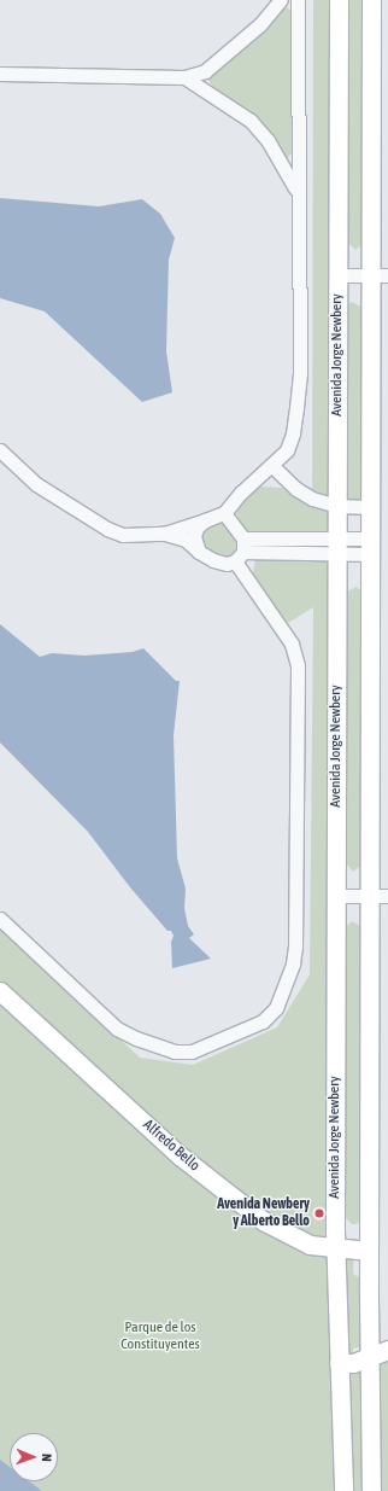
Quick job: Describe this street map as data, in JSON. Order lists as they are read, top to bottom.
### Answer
{
  "streets": {
    "main road": ["Avenida Jorge Newbery", "Alfredo Bello"]
  },
  "crossings": [
    ["Avenida Jorge Newbery", "Alfredo Bello"]
  ],
  "parks": ["Parque de los Constituyentes"],
  "places": ["Avenida Newbery y Alberto Bello"],
  "north": "right"
}
